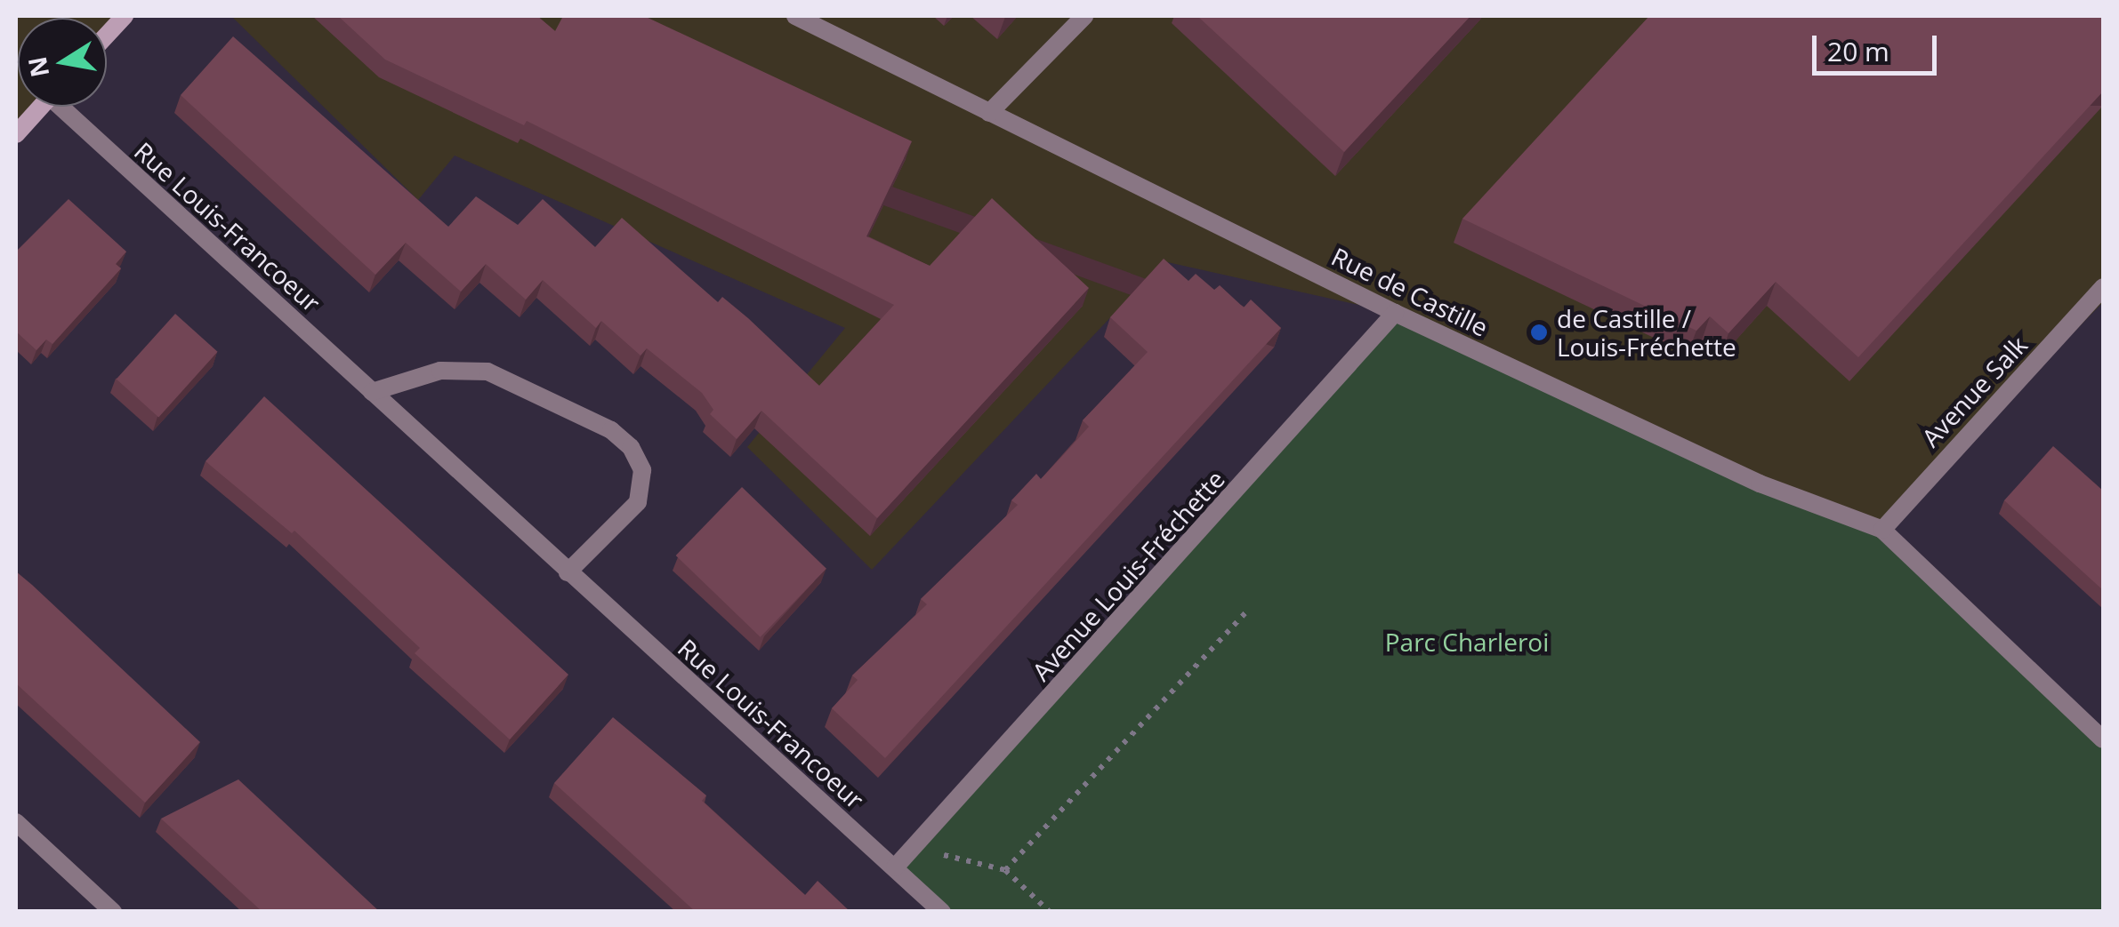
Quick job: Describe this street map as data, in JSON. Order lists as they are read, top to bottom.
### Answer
{
  "streets": {
    "street": [
      "Rue Louis-Francoeur",
      "Rue de Castille",
      "Avenue Salk",
      "Avenue Louis-Fréchette"
    ]
  },
  "crossings": [
    ["Rue Louis-Francoeur", "Avenue Louis-Fréchette"],
    ["Rue de Castille", "Avenue Salk"],
    ["Rue de Castille", "Avenue Louis-Fréchette"]
  ],
  "parks": ["Parc Charleroi"],
  "places": ["de Castille / Louis-Fréchette"],
  "scale_bar": "20 m",
  "north": "left"
}
